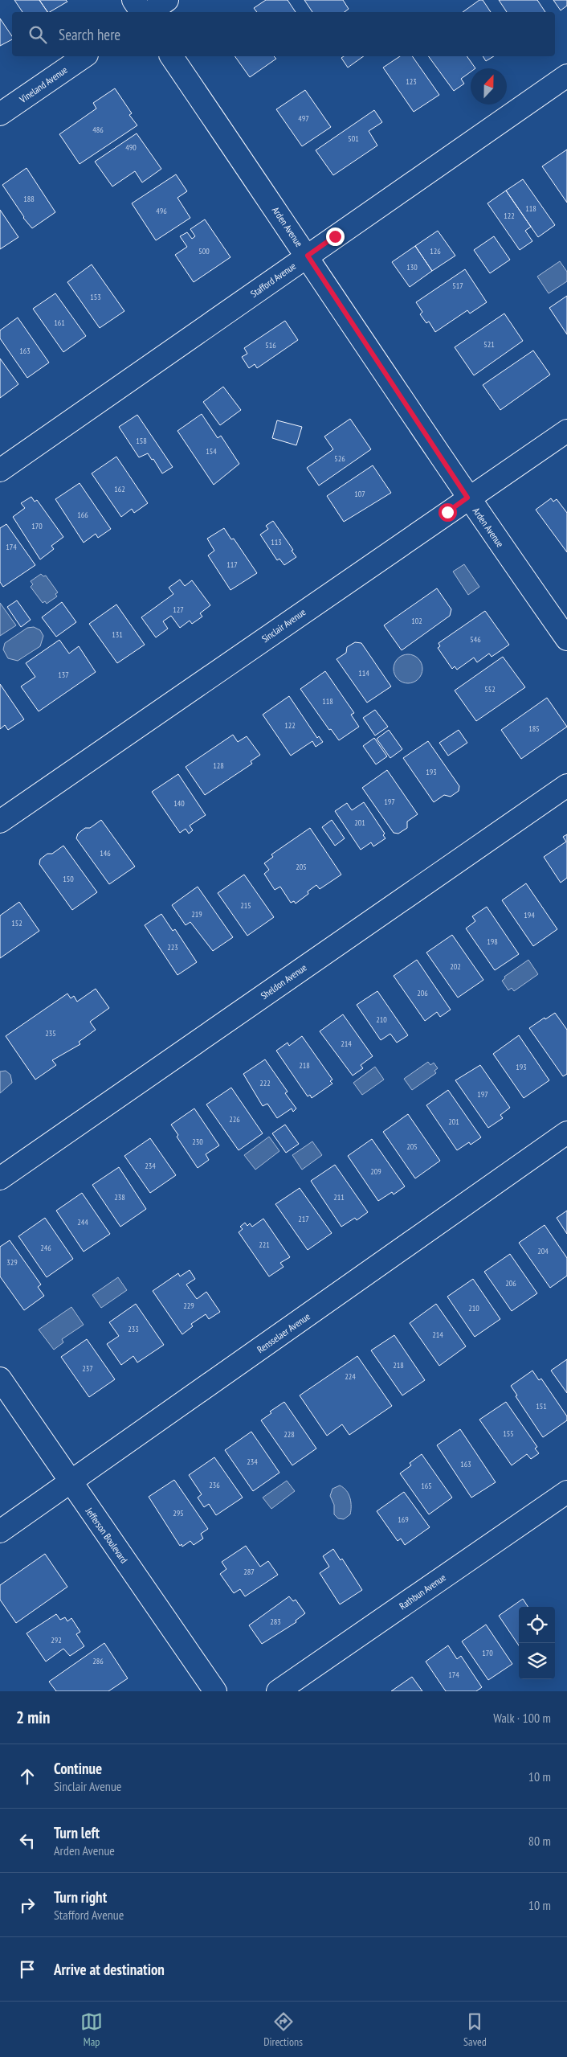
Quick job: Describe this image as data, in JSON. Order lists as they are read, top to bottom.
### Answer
{
  "streets": {
    "street": [
      "Vineland Avenue",
      "Arden Avenue",
      "Stafford Avenue",
      "Sinclair Avenue",
      "Sheldon Avenue",
      "Rensselaer Avenue",
      "Jefferson Boulevard",
      "Rathbun Avenue"
    ]
  },
  "crossings": [
    ["Arden Avenue", "Stafford Avenue"],
    ["Arden Avenue", "Sinclair Avenue"],
    ["Rensselaer Avenue", "Jefferson Boulevard"]
  ],
  "house_numbers": [
    "123",
    "497",
    "486",
    "501",
    "490",
    "188",
    "118",
    "496",
    "122",
    "500",
    "126",
    "130",
    "517",
    "153",
    "161",
    "521",
    "516",
    "163",
    "158",
    "154",
    "526",
    "162",
    "107",
    "166",
    "170",
    "113",
    "174",
    "117",
    "127",
    "102",
    "131",
    "546",
    "114",
    "137",
    "552",
    "118",
    "122",
    "185",
    "128",
    "193",
    "197",
    "140",
    "201",
    "146",
    "205",
    "150",
    "215",
    "219",
    "194",
    "152",
    "198",
    "223",
    "202",
    "206",
    "210",
    "235",
    "214",
    "218",
    "193",
    "222",
    "197",
    "226",
    "201",
    "230",
    "205",
    "234",
    "209",
    "238",
    "211",
    "217",
    "244",
    "221",
    "246",
    "204",
    "329",
    "206",
    "229",
    "210",
    "233",
    "214",
    "218",
    "237",
    "224",
    "151",
    "155",
    "228",
    "234",
    "163",
    "236",
    "165",
    "295",
    "169",
    "287",
    "283",
    "292",
    "170",
    "286",
    "174"
  ],
  "north": "top",
  "page": {
    "search": "Search here",
    "heading": ["2 min", "Walk · 100 m"],
    "list": [
      ["Continue", "Sinclair Avenue", "10 m"],
      ["Turn left", "Arden Avenue", "80 m"],
      ["Turn right", "Stafford Avenue", "10 m"],
      "Arrive at destination"
    ],
    "nav": ["Map", "Directions", "Saved"]
  }
}
